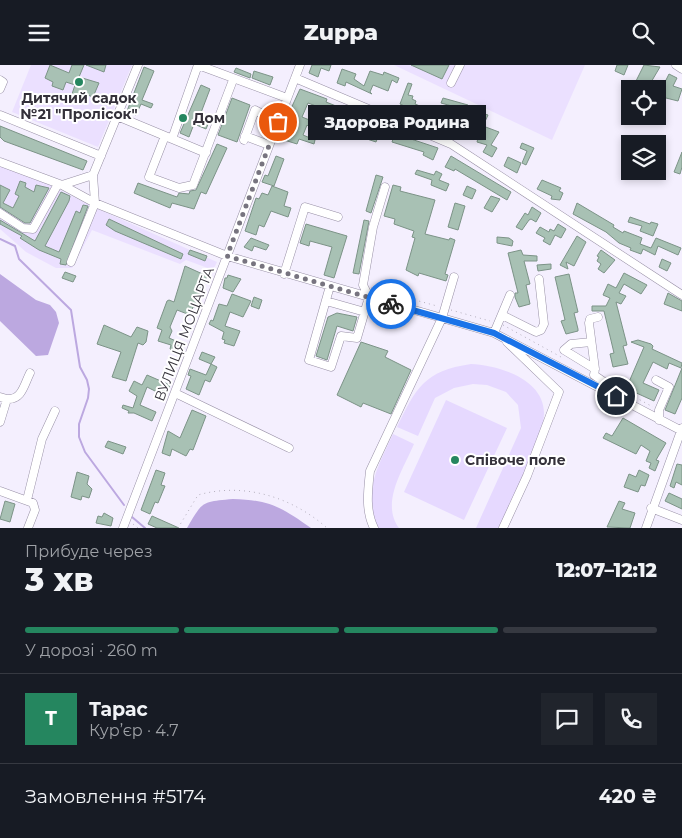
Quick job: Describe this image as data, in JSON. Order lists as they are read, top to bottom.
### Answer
{
  "streets": {
    "street": ["ВУЛИЦЯ МОЦАРТА"]
  },
  "places": [
    "Дитячий садок №21 \"Пролісок\"",
    "Дом",
    "Здорова Родина",
    "Співоче поле"
  ],
  "page": {
    "header": "Zuppa",
    "bubble": "Здорова Родина",
    "heading": ["3 хв", "Прибуде через", "12:07–12:12"],
    "panel": [
      "Тарас",
      "Кур’єр · 4.7",
      "Замовлення #5174",
      "420 ₴"
    ],
    "bar": "У дорозі · 260 m",
    "round": "Т"
  }
}
